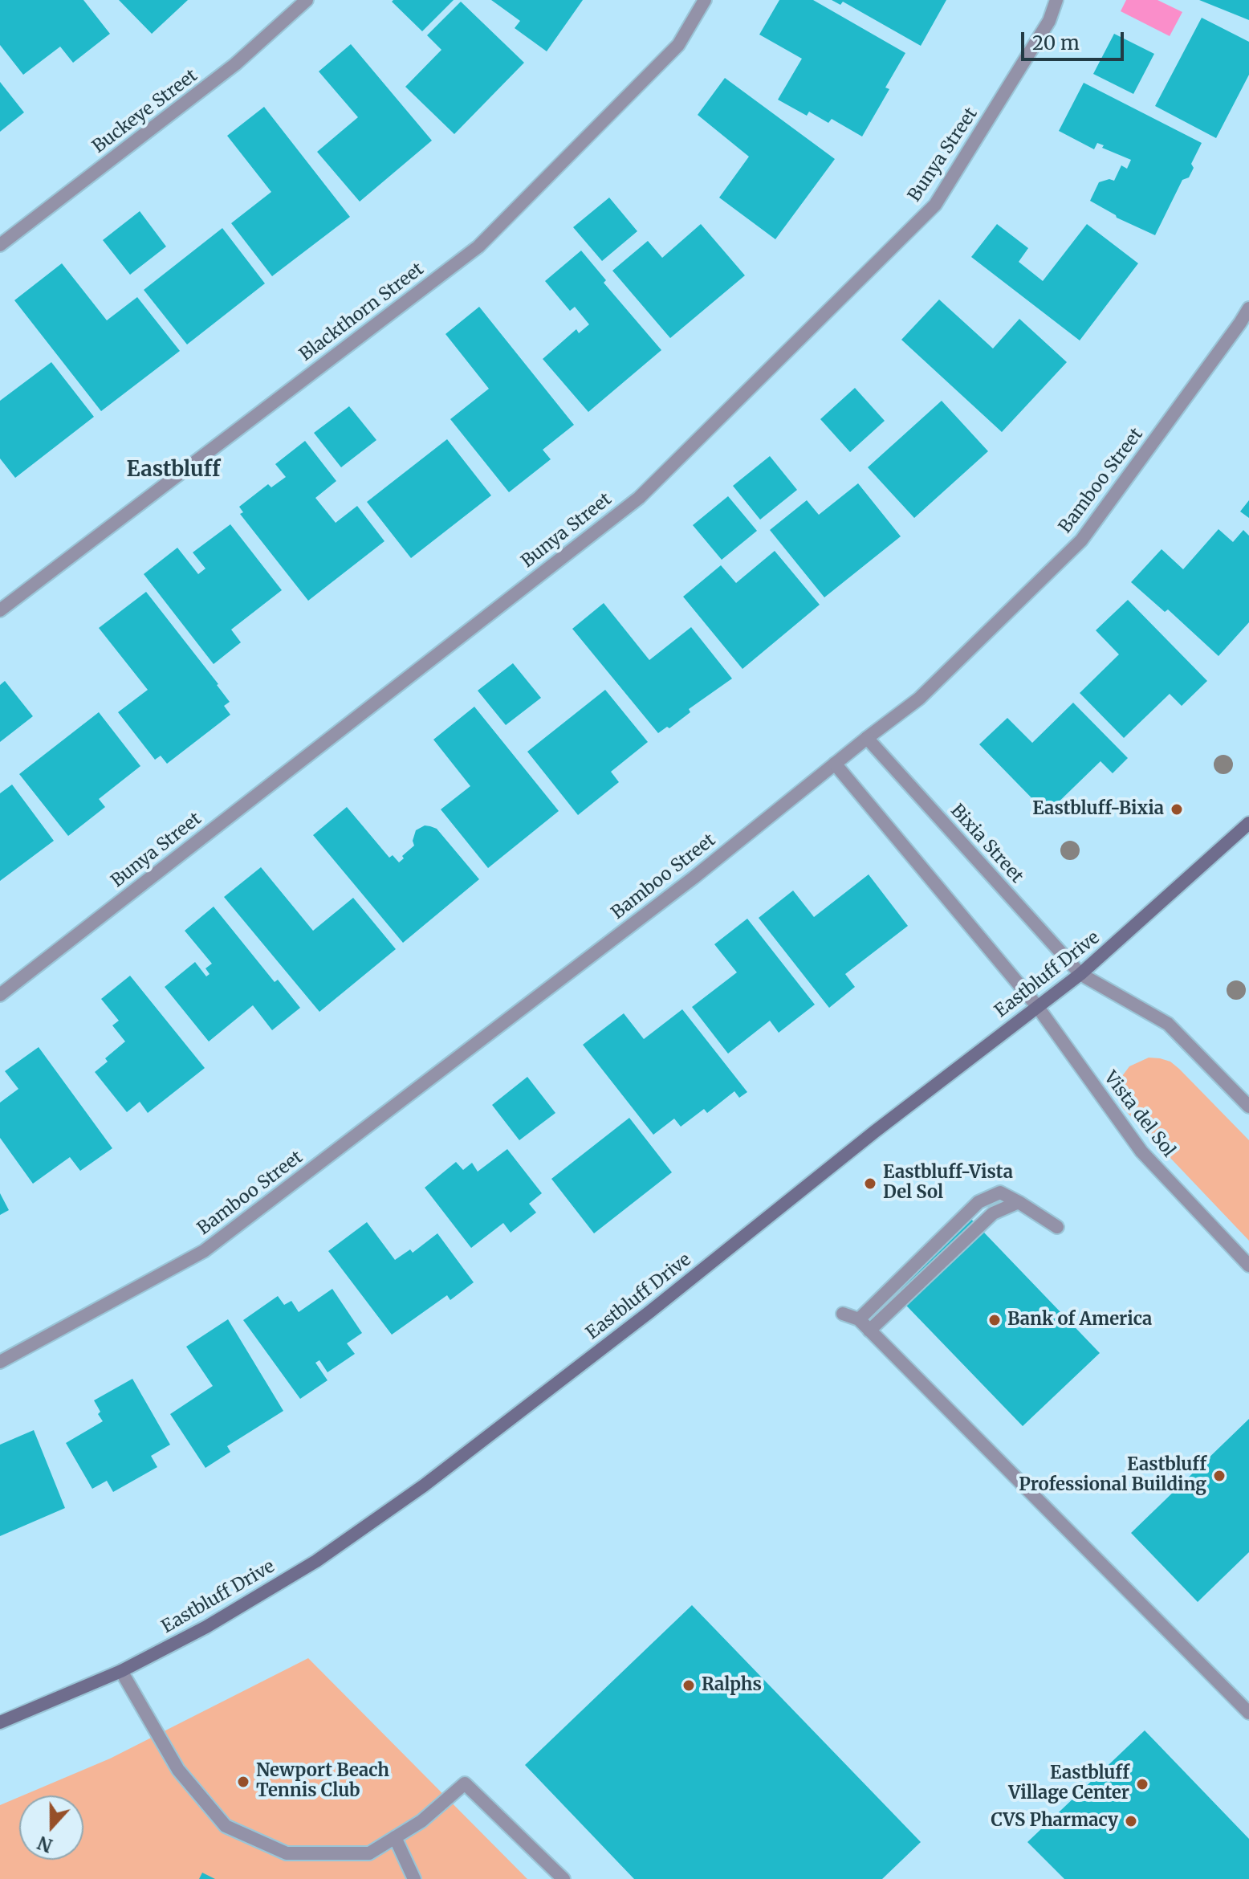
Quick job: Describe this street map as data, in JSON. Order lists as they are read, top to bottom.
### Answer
{
  "streets": {
    "main road": ["Eastbluff Drive"],
    "street": [
      "Buckeye Street",
      "Bunya Street",
      "Blackthorn Street",
      "Bamboo Street",
      "Bixia Street",
      "Vista del Sol"
    ]
  },
  "crossings": [
    ["Bamboo Street", "Bixia Street"],
    ["Bixia Street", "Eastbluff Drive"],
    ["Eastbluff Drive", "Vista del Sol"]
  ],
  "districts": ["Eastbluff"],
  "places": [
    "Eastbluff-Bixia",
    "Eastbluff-Vista Del Sol",
    "Bank of America",
    "Eastbluff Professional Building",
    "Ralphs",
    "Newport Beach Tennis Club",
    "Eastbluff Village Center",
    "CVS Pharmacy"
  ],
  "scale_bar": "20 m",
  "north": "bottom"
}
